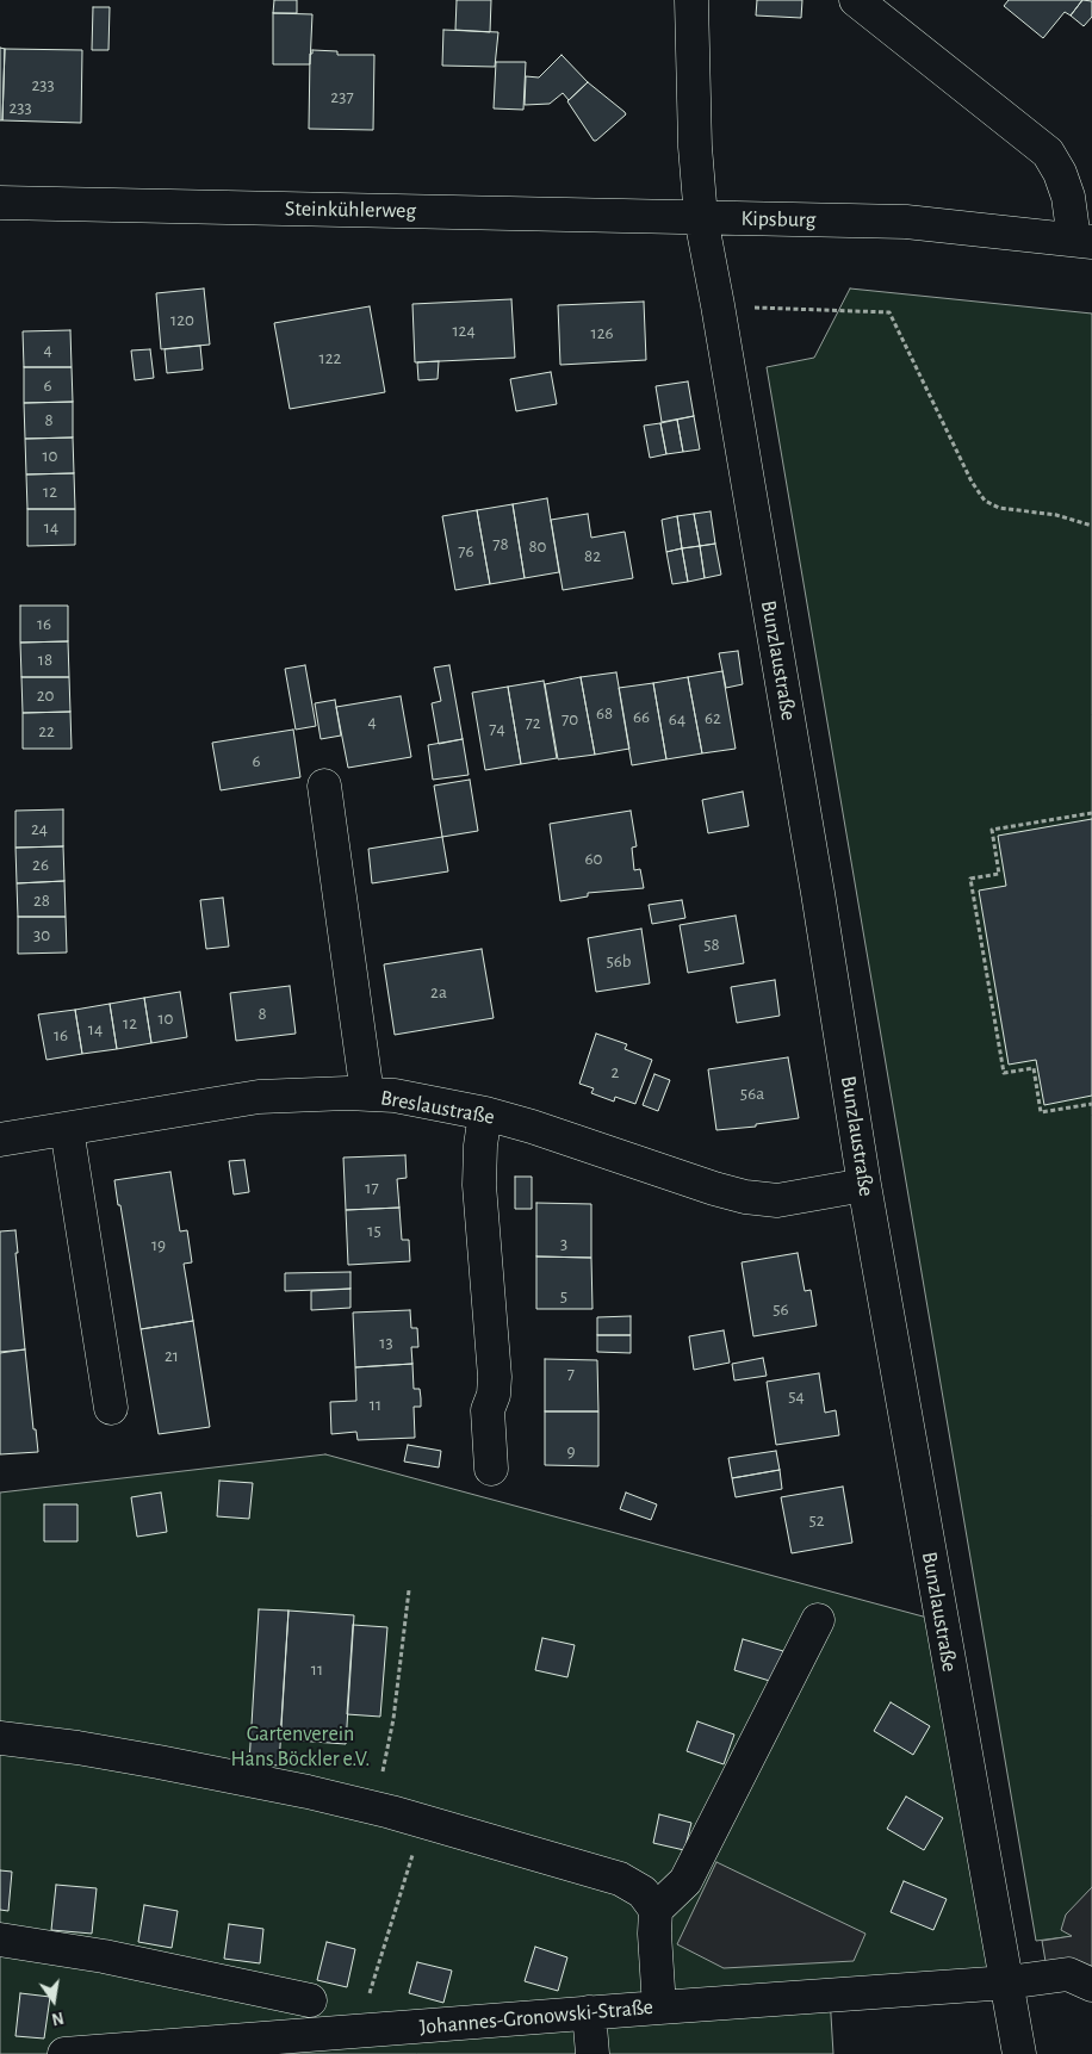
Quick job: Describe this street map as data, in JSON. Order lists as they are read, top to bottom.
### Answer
{
  "streets": {
    "street": [
      "Steinkühlerweg",
      "Kipsburg",
      "Bunzlaustraße",
      "Breslaustraße",
      "Johannes-Gronowski-Straße"
    ]
  },
  "crossings": [
    ["Steinkühlerweg", "Kipsburg"],
    ["Steinkühlerweg", "Bunzlaustraße"],
    ["Kipsburg", "Bunzlaustraße"],
    ["Bunzlaustraße", "Breslaustraße"],
    ["Bunzlaustraße", "Johannes-Gronowski-Straße"]
  ],
  "parks": ["Gartenverein Hans Böckler e.V."],
  "house_numbers": [
    "233",
    "237",
    "233",
    "120",
    "124",
    "126",
    "4",
    "122",
    "6",
    "8",
    "10",
    "12",
    "14",
    "78",
    "80",
    "76",
    "82",
    "16",
    "18",
    "20",
    "68",
    "66",
    "62",
    "70",
    "64",
    "4",
    "72",
    "74",
    "22",
    "6",
    "24",
    "60",
    "26",
    "28",
    "30",
    "58",
    "56b",
    "2a",
    "8",
    "10",
    "12",
    "14",
    "16",
    "2",
    "56a",
    "17",
    "15",
    "3",
    "19",
    "5",
    "56",
    "13",
    "21",
    "7",
    "54",
    "11",
    "9",
    "52",
    "11"
  ],
  "north": "bottom"
}
